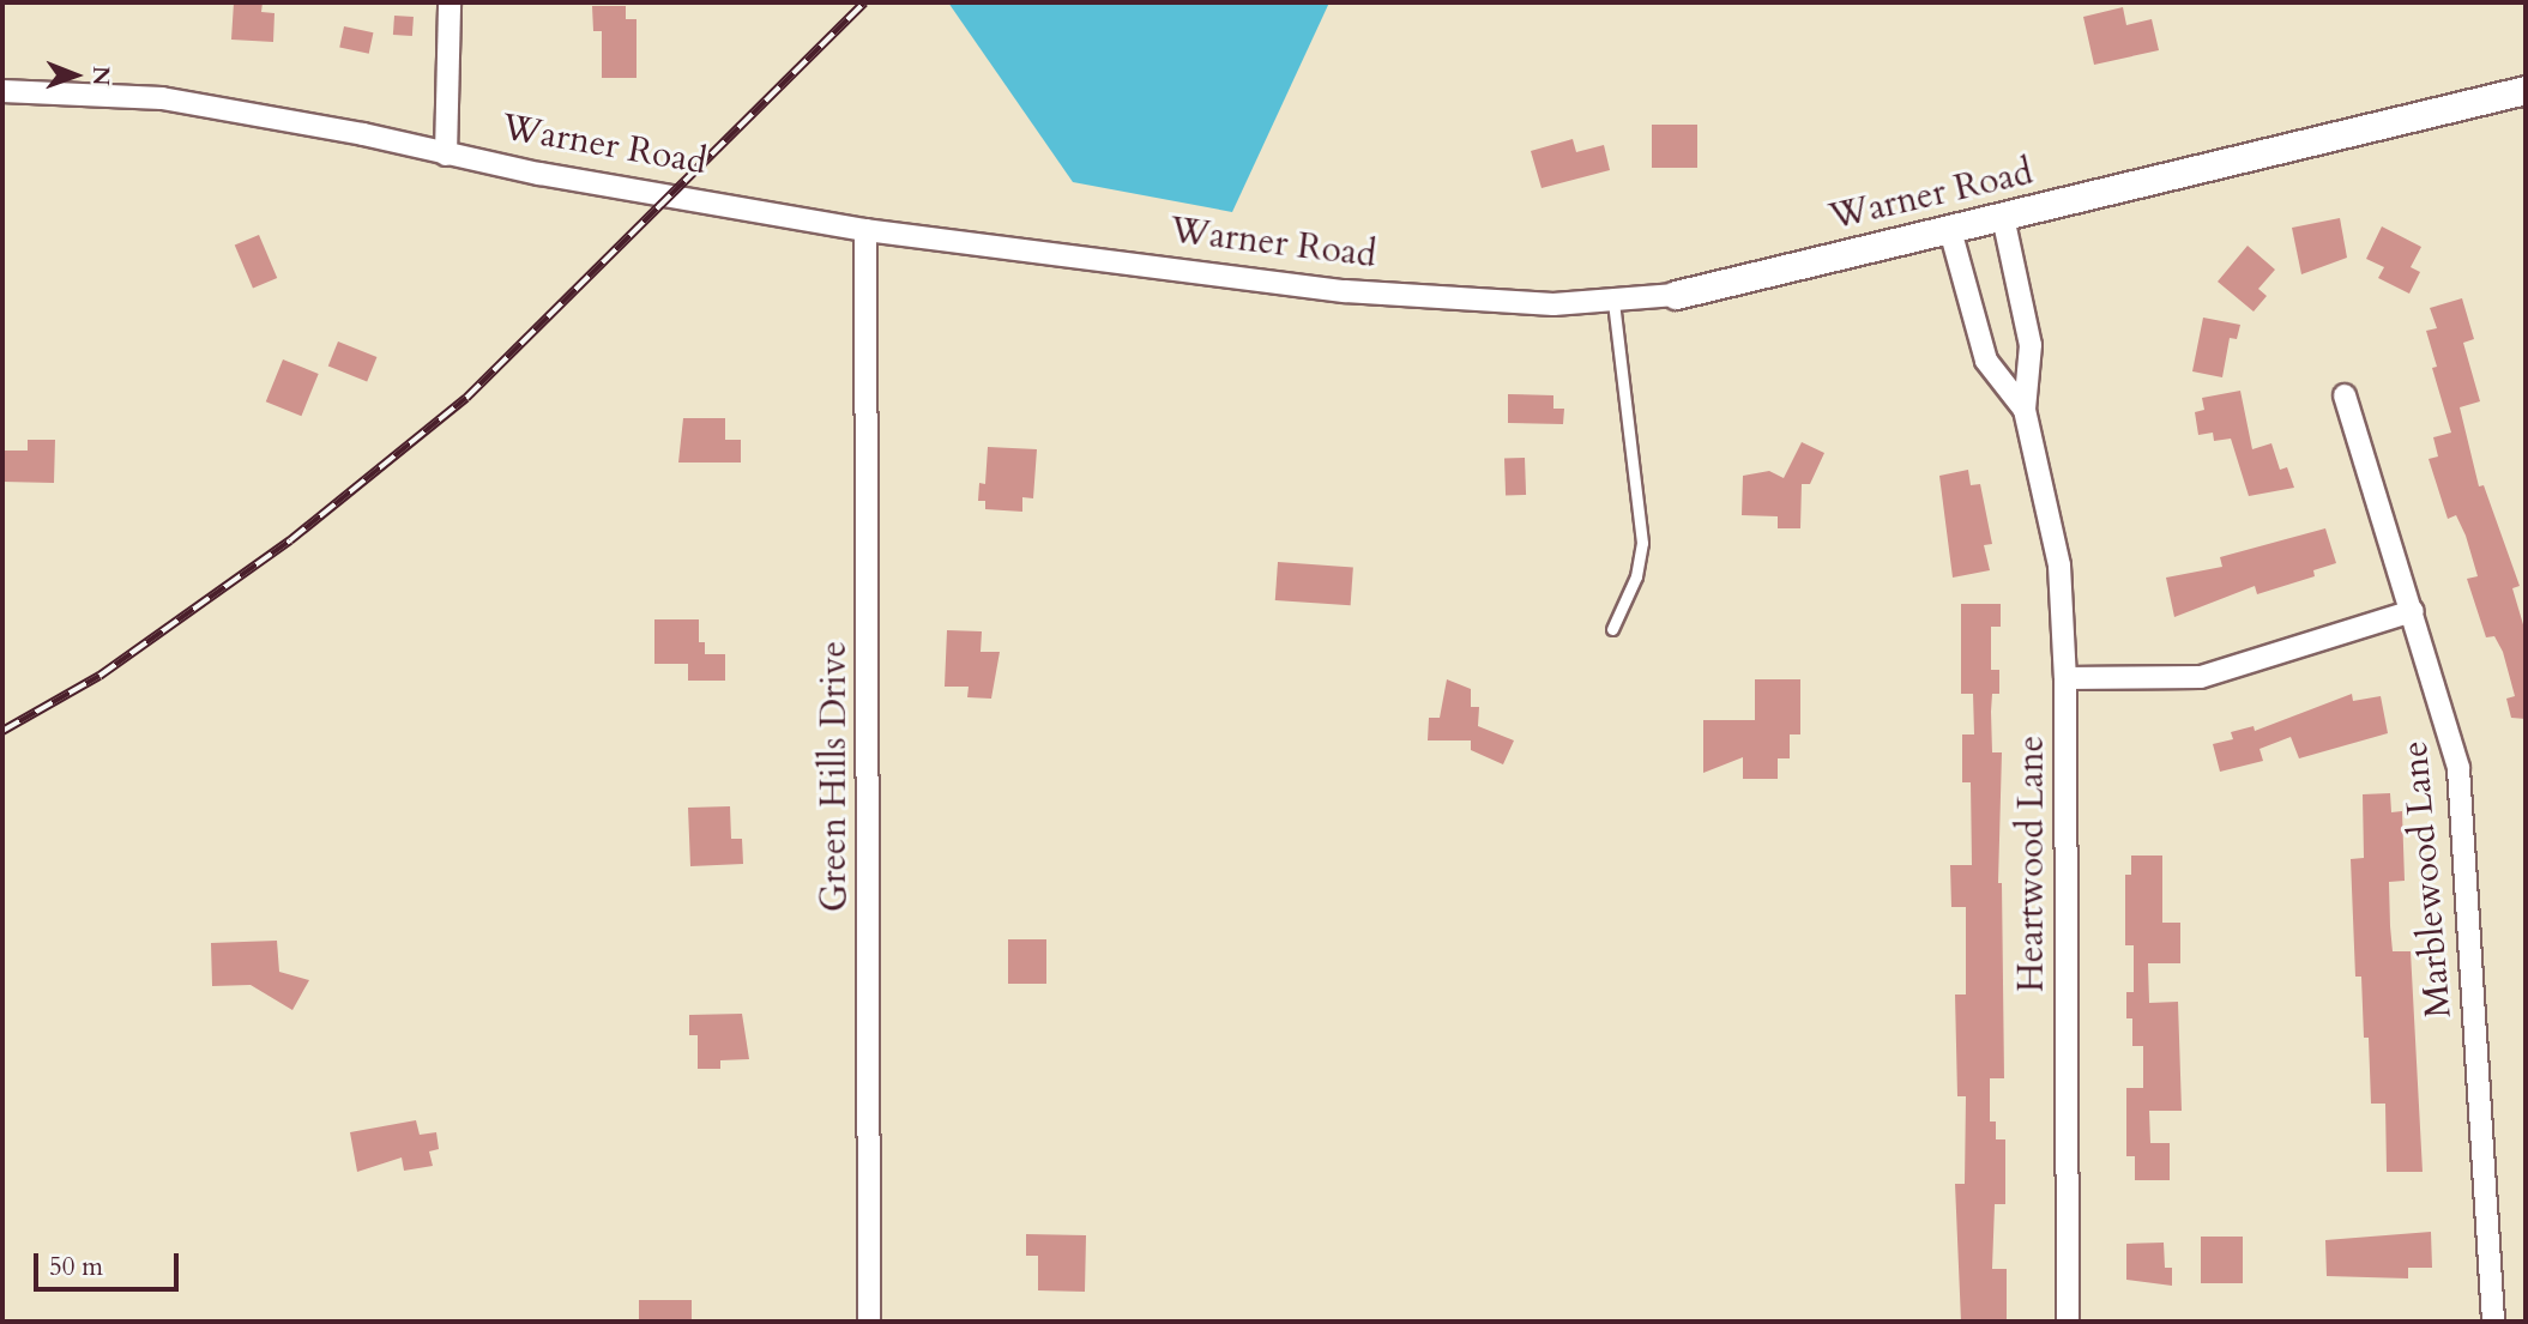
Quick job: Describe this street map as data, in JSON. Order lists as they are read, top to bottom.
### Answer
{
  "streets": {
    "street": [
      "Warner Road",
      "Green Hills Drive",
      "Heartwood Lane",
      "Marblewood Lane"
    ]
  },
  "crossings": [
    ["Warner Road", "Green Hills Drive"],
    ["Warner Road", "Heartwood Lane"]
  ],
  "scale_bar": "50 m",
  "north": "right"
}
